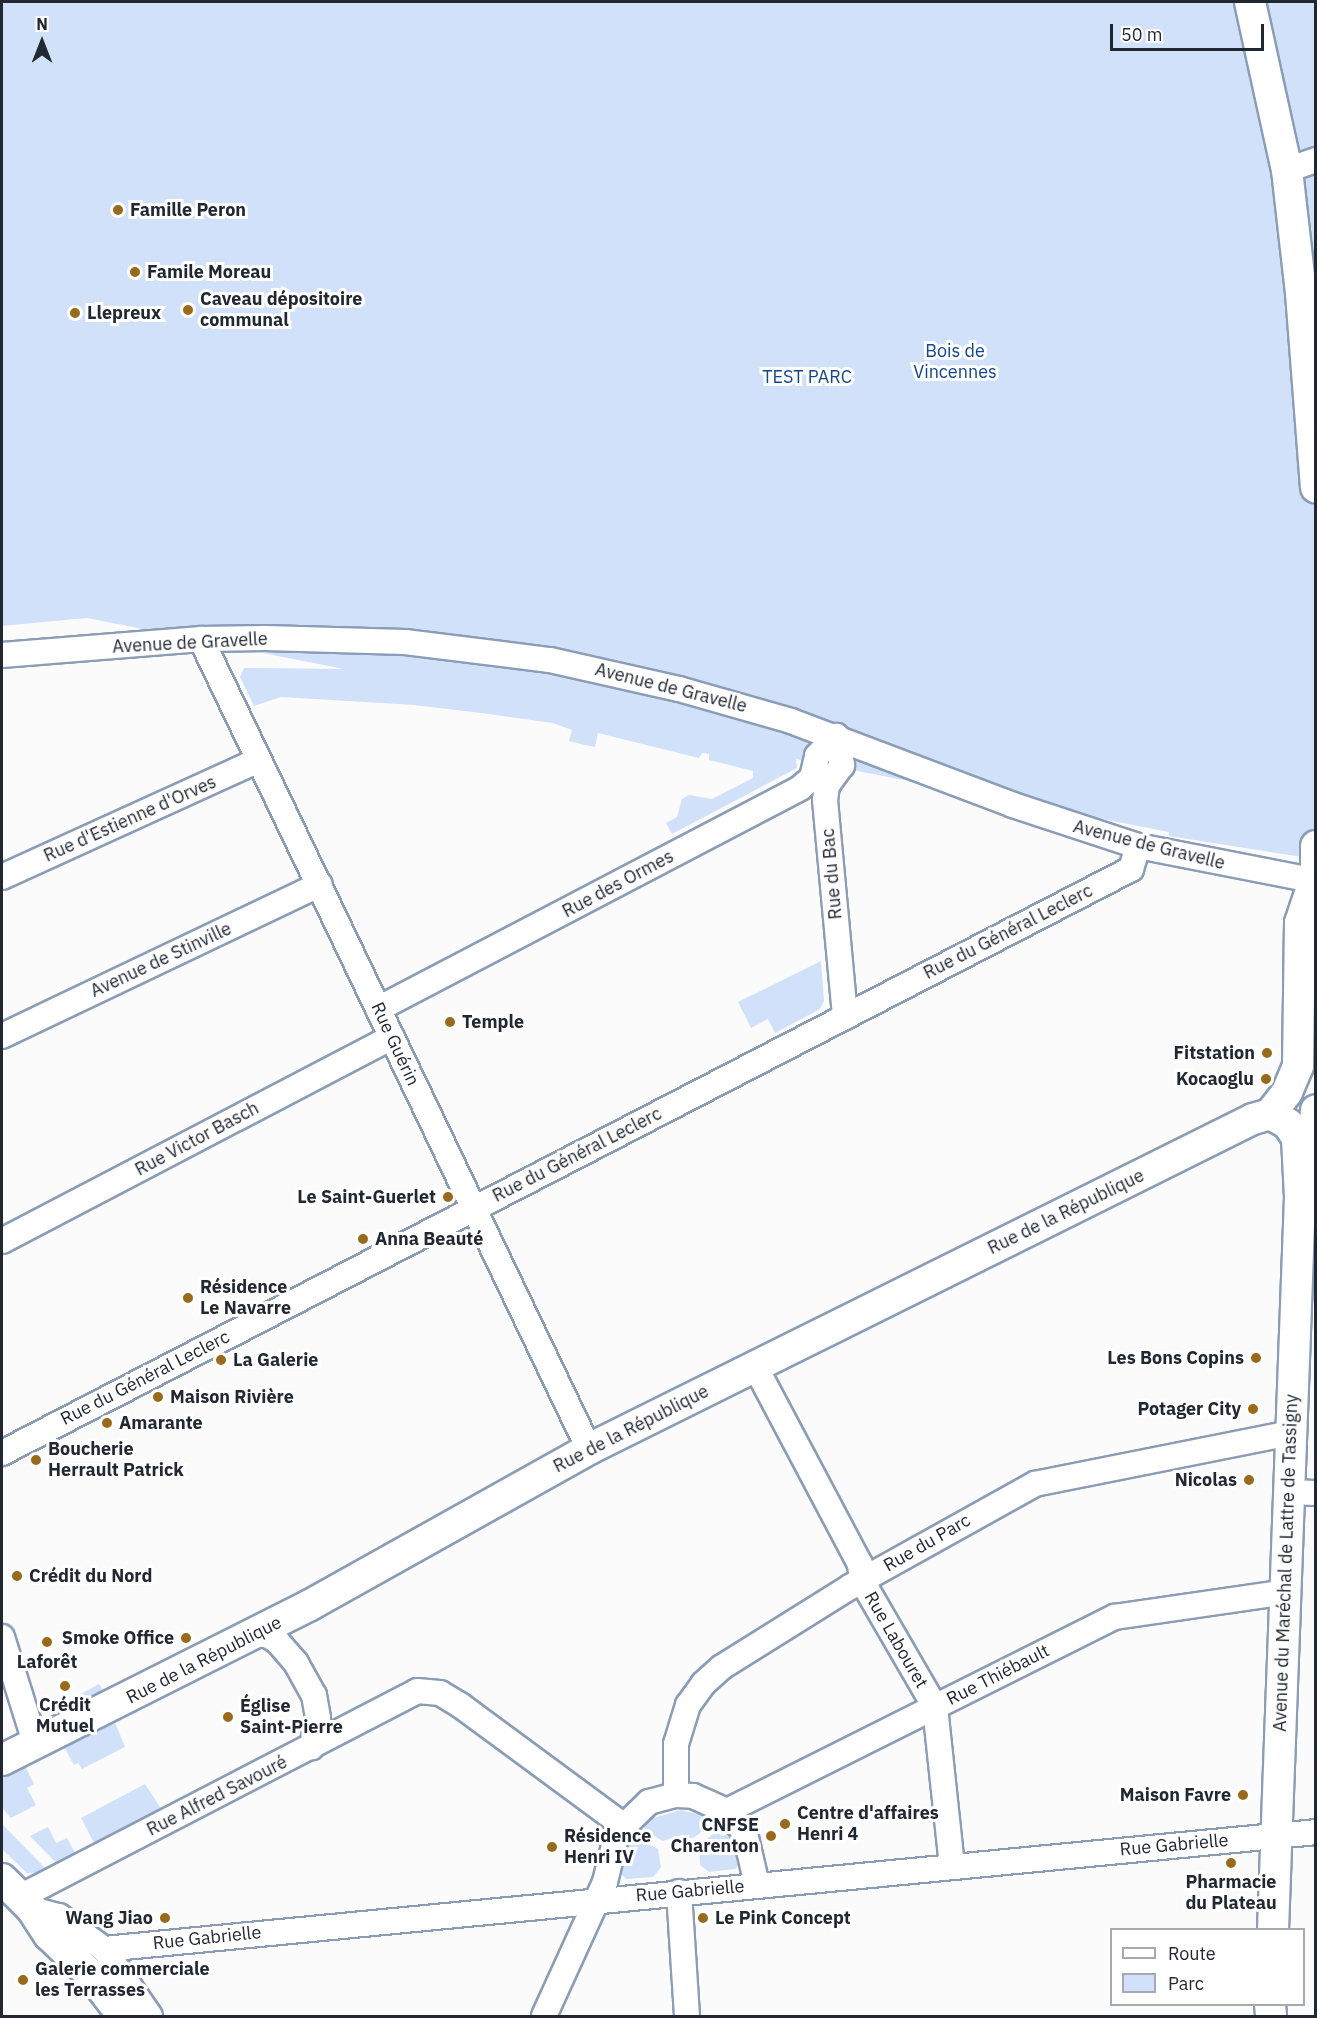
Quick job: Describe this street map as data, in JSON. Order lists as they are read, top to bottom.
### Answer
{
  "streets": {
    "main road": ["Rue de la République", "Avenue du Maréchal de Lattre de Tassigny"],
    "street": [
      "Avenue de Gravelle",
      "Rue d'Estienne d'Orves",
      "Rue du Bac",
      "Rue des Ormes",
      "Rue du Général Leclerc",
      "Avenue de Stinville",
      "Rue Guérin",
      "Rue Victor Basch",
      "Rue du Parc",
      "Rue Labouret",
      "Rue Thiébault",
      "Rue Alfred Savouré",
      "Rue Gabrielle"
    ]
  },
  "crossings": [
    ["Avenue de Gravelle", "Rue du Général Leclerc"],
    ["Avenue de Gravelle", "Rue Guérin"],
    ["Avenue de Gravelle", "Avenue du Maréchal de Lattre de Tassigny"],
    ["Rue d'Estienne d'Orves", "Rue Guérin"],
    ["Rue du Bac", "Rue des Ormes"],
    ["Rue du Bac", "Rue du Général Leclerc"],
    ["Rue des Ormes", "Rue Guérin"],
    ["Rue du Général Leclerc", "Rue Guérin"],
    ["Avenue de Stinville", "Rue Guérin"],
    ["Rue Guérin", "Rue Victor Basch"],
    ["Rue Guérin", "Rue de la République"],
    ["Rue de la République", "Avenue du Maréchal de Lattre de Tassigny"],
    ["Rue de la République", "Rue Labouret"],
    ["Rue du Parc", "Avenue du Maréchal de Lattre de Tassigny"],
    ["Rue du Parc", "Rue Labouret"],
    ["Avenue du Maréchal de Lattre de Tassigny", "Rue Thiébault"],
    ["Avenue du Maréchal de Lattre de Tassigny", "Rue Gabrielle"],
    ["Rue Labouret", "Rue Thiébault"],
    ["Rue Labouret", "Rue Gabrielle"]
  ],
  "parks": ["Bois de Vincennes", "TEST PARC"],
  "places": [
    "Famille Peron",
    "Famile Moreau",
    "Caveau dépositoire communal",
    "Llepreux",
    "Temple",
    "Fitstation",
    "Kocaoglu",
    "Le Saint-Guerlet",
    "Anna Beauté",
    "Résidence Le Navarre",
    "Les Bons Copins",
    "La Galerie",
    "Maison Rivière",
    "Potager City",
    "Amarante",
    "Boucherie Herrault Patrick",
    "Nicolas",
    "Crédit du Nord",
    "Smoke Office",
    "Laforêt",
    "Crédit Mutuel",
    "Église Saint-Pierre",
    "Maison Favre",
    "Centre d'affaires Henri 4",
    "CNFSE Charenton",
    "Résidence Henri IV",
    "Pharmacie du Plateau",
    "Wang Jiao",
    "Le Pink Concept",
    "Galerie commerciale les Terrasses"
  ],
  "legend": ["Route", "Parc"],
  "scale_bar": "50 m",
  "north": "top"
}
